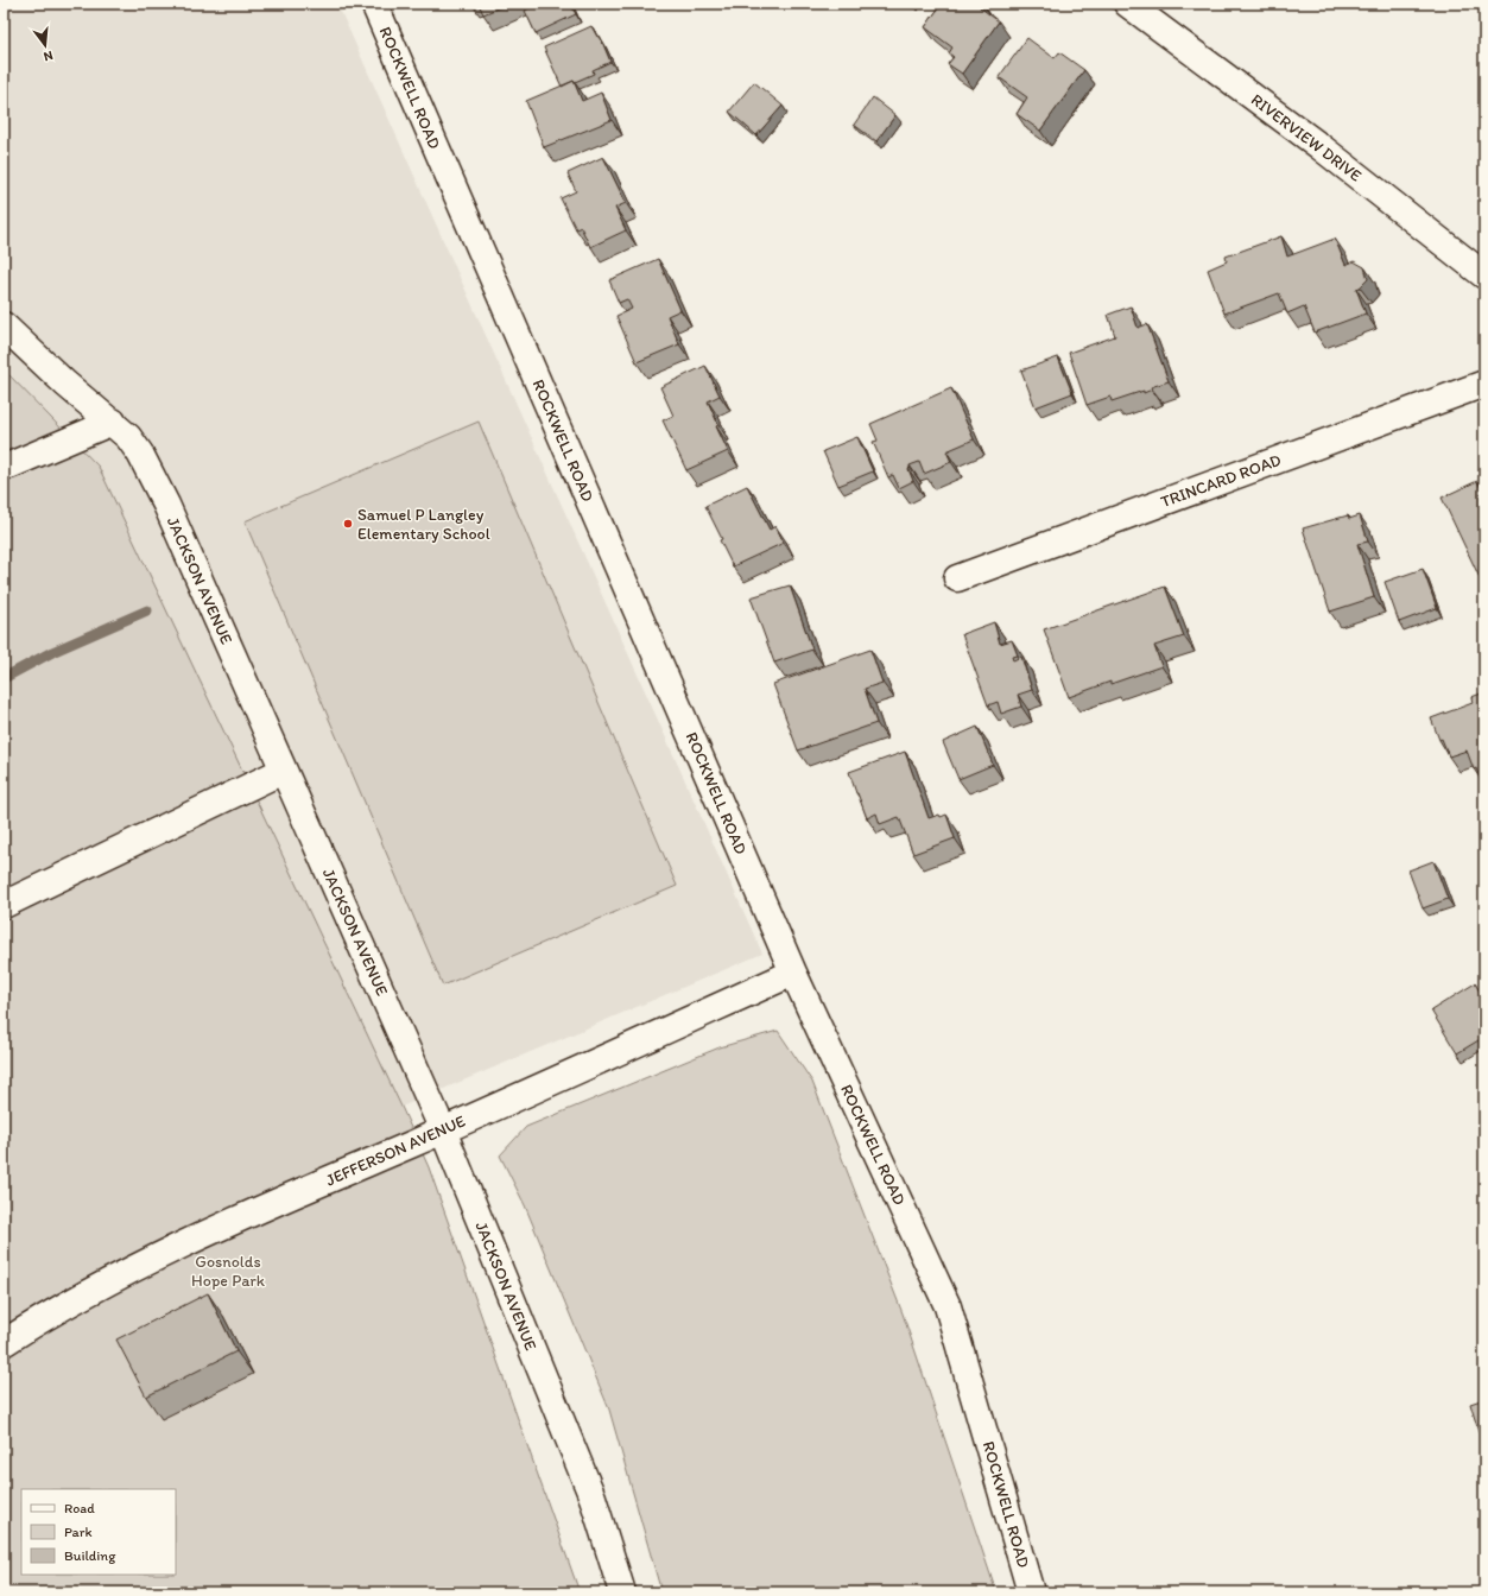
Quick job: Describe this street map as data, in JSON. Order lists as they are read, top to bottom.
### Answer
{
  "streets": {
    "street": [
      "ROCKWELL ROAD",
      "RIVERVIEW DRIVE",
      "TRINCARD ROAD",
      "JACKSON AVENUE",
      "JEFFERSON AVENUE"
    ]
  },
  "crossings": [
    ["ROCKWELL ROAD", "JEFFERSON AVENUE"],
    ["JACKSON AVENUE", "JEFFERSON AVENUE"]
  ],
  "parks": ["Gosnolds Hope Park"],
  "places": ["Samuel P Langley Elementary School"],
  "legend": ["Road", "Park", "Building"],
  "north": "bottom"
}
